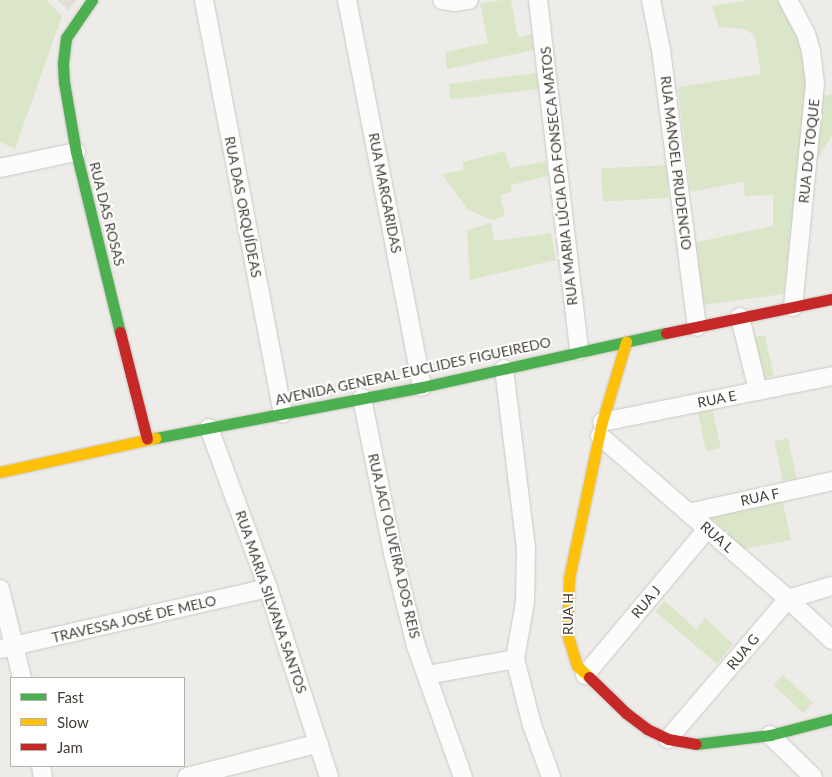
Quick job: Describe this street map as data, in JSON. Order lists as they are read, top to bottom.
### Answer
{
  "streets": {
    "street": [
      "RUA DO TOQUE",
      "RUA MANOEL PRUDENCIO",
      "RUA MARIA LÚCIA DA FONSECA MATOS",
      "RUA MARGARIDAS",
      "RUA DAS ORQUÍDEAS",
      "RUA DAS ROSAS",
      "AVENIDA GENERAL EUCLIDES FIGUEIREDO",
      "RUA E",
      "RUA F",
      "RUA L",
      "RUA JACI OLIVEIRA DOS REIS",
      "RUA MARIA SILVANA SANTOS",
      "RUA J",
      "RUA H",
      "TRAVESSA JOSÉ DE MELO",
      "RUA G"
    ]
  },
  "crossings": [
    ["RUA DO TOQUE", "AVENIDA GENERAL EUCLIDES FIGUEIREDO"],
    ["RUA MANOEL PRUDENCIO", "AVENIDA GENERAL EUCLIDES FIGUEIREDO"],
    ["RUA MARIA LÚCIA DA FONSECA MATOS", "AVENIDA GENERAL EUCLIDES FIGUEIREDO"],
    ["RUA MARGARIDAS", "AVENIDA GENERAL EUCLIDES FIGUEIREDO"],
    ["RUA DAS ORQUÍDEAS", "AVENIDA GENERAL EUCLIDES FIGUEIREDO"],
    ["RUA DAS ROSAS", "AVENIDA GENERAL EUCLIDES FIGUEIREDO"],
    ["AVENIDA GENERAL EUCLIDES FIGUEIREDO", "RUA JACI OLIVEIRA DOS REIS"],
    ["AVENIDA GENERAL EUCLIDES FIGUEIREDO", "RUA MARIA SILVANA SANTOS"],
    ["AVENIDA GENERAL EUCLIDES FIGUEIREDO", "RUA H"],
    ["RUA E", "RUA L"],
    ["RUA E", "RUA H"],
    ["RUA F", "RUA L"],
    ["RUA L", "RUA J"],
    ["RUA L", "RUA H"],
    ["RUA L", "RUA G"],
    ["RUA MARIA SILVANA SANTOS", "TRAVESSA JOSÉ DE MELO"],
    ["RUA J", "RUA H"],
    ["RUA H", "RUA G"]
  ],
  "legend": ["Fast", "Slow", "Jam"]
}
